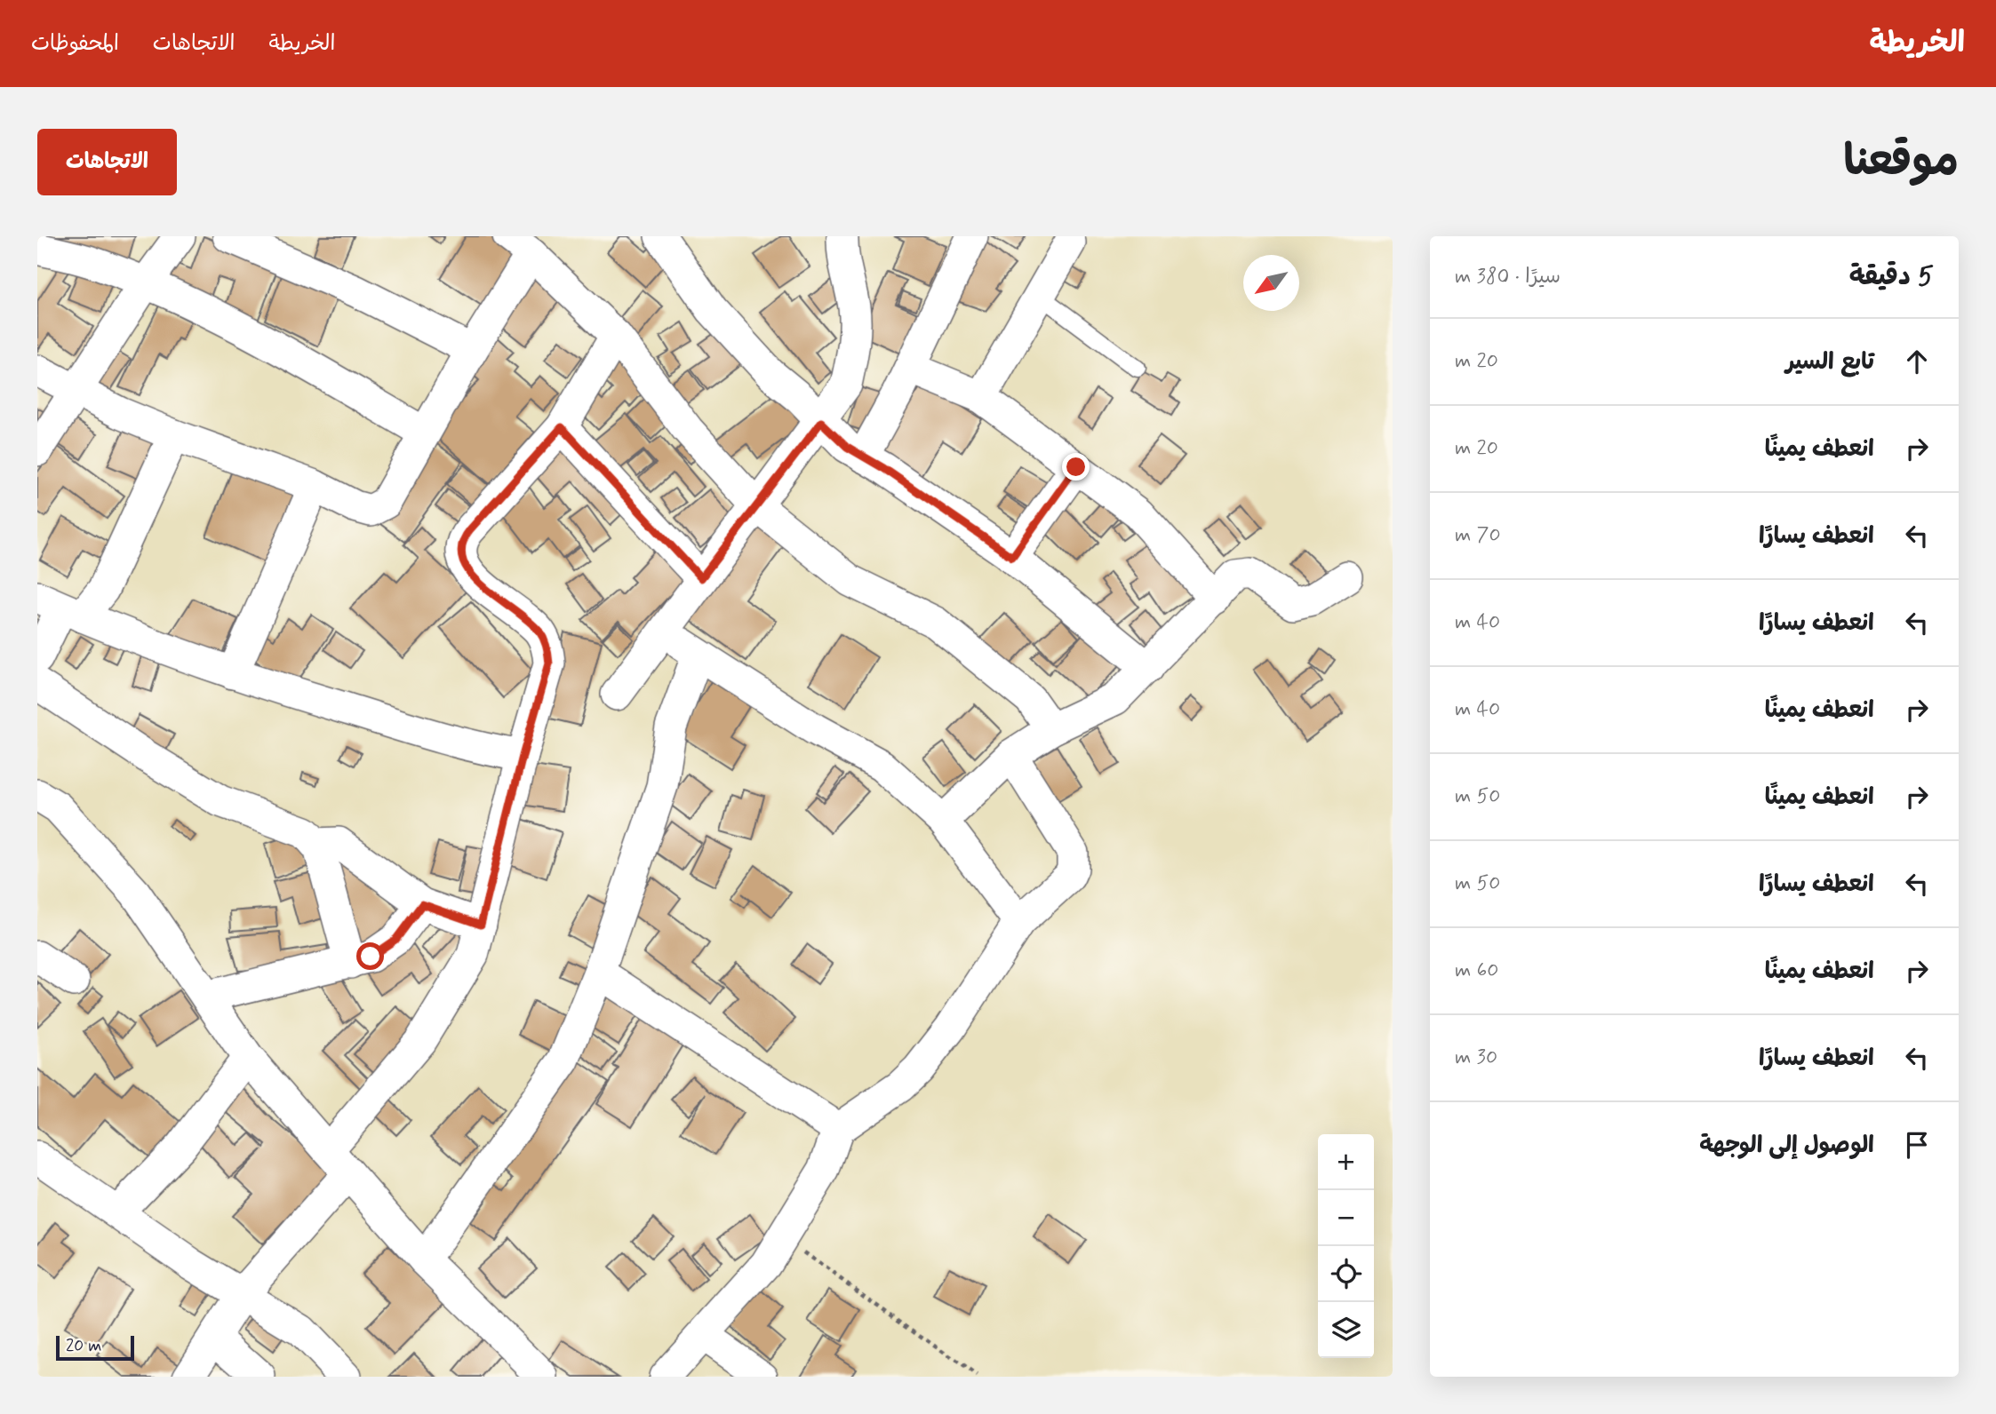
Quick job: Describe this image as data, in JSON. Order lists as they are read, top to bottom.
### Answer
{
  "scale_bar": "20 m",
  "north": "bottom left",
  "page": {
    "header": "الخريطة",
    "nav": ["الخريطة", "الاتجاهات", "المحفوظات"],
    "title": "موقعنا",
    "buttons": "الاتجاهات",
    "heading": ["5 دقيقة", "سيرًا · 380 m"],
    "list": [
      ["تابع السير", "20 m"],
      ["انعطف يمينًا", "20 m"],
      ["انعطف يسارًا", "70 m"],
      ["انعطف يسارًا", "40 m"],
      ["انعطف يمينًا", "40 m"],
      ["انعطف يمينًا", "50 m"],
      ["انعطف يسارًا", "50 m"],
      ["انعطف يمينًا", "60 m"],
      ["انعطف يسارًا", "30 m"],
      "الوصول إلى الوجهة"
    ],
    "map_buttons": ["+", "−"],
    "scale": "20 m"
  }
}
